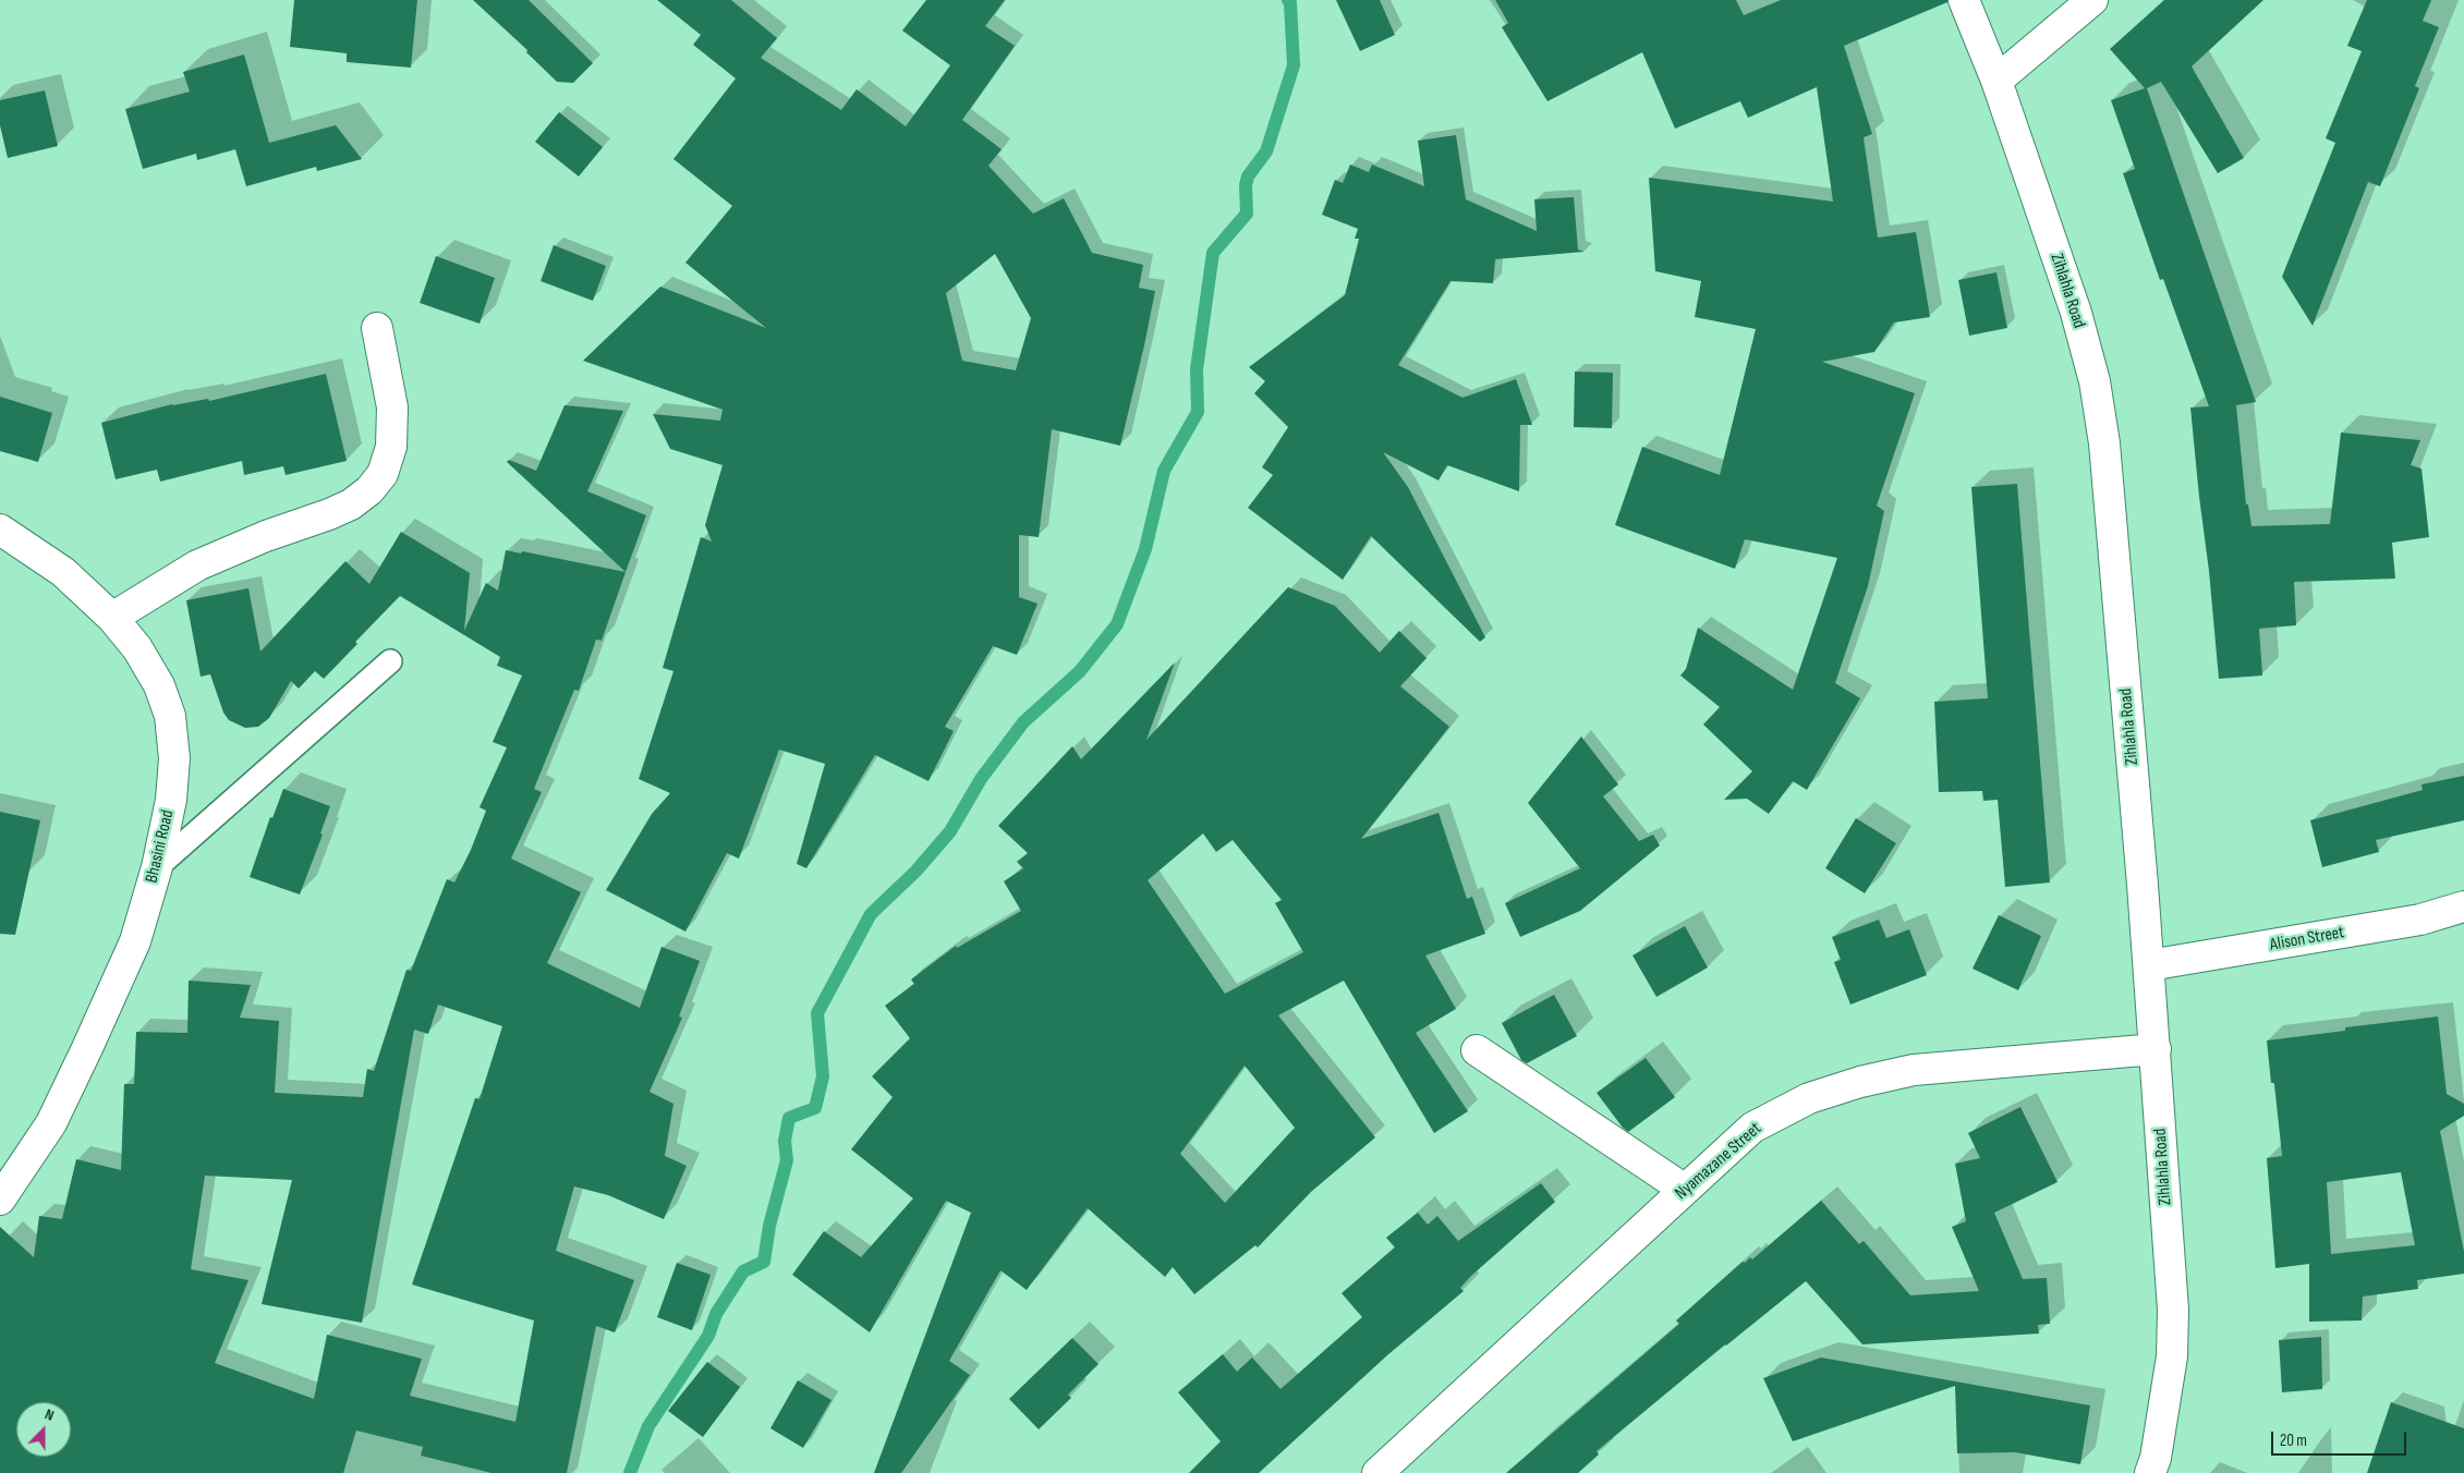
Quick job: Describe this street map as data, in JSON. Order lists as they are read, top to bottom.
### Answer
{
  "streets": {
    "street": [
      "Zihlahla Road",
      "Bhasini Road",
      "Alison Street",
      "Nyamazane Street"
    ]
  },
  "crossings": [
    ["Zihlahla Road", "Alison Street"],
    ["Zihlahla Road", "Nyamazane Street"]
  ],
  "scale_bar": "20 m",
  "north": "top"
}
